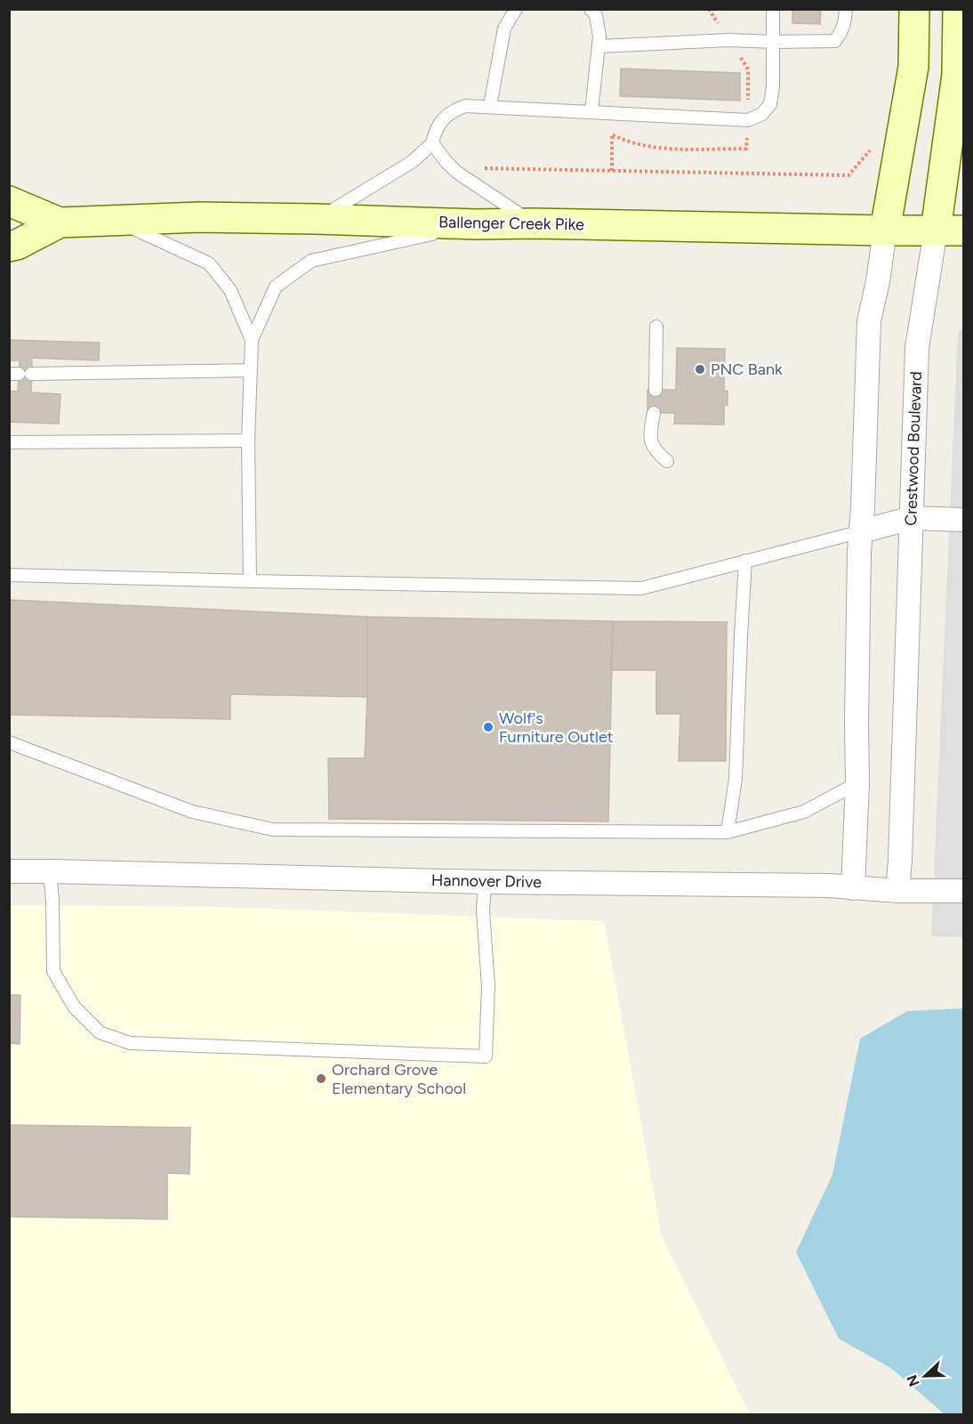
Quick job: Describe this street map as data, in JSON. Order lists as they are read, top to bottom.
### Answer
{
  "streets": {
    "main road": ["Ballenger Creek Pike", "Crestwood Boulevard"],
    "street": ["Hannover Drive"]
  },
  "crossings": [
    ["Ballenger Creek Pike", "Crestwood Boulevard"],
    ["Crestwood Boulevard", "Hannover Drive"]
  ],
  "places": ["PNC Bank", "Wolf's Furniture Outlet", "Orchard Grove Elementary School"],
  "north": "left"
}
